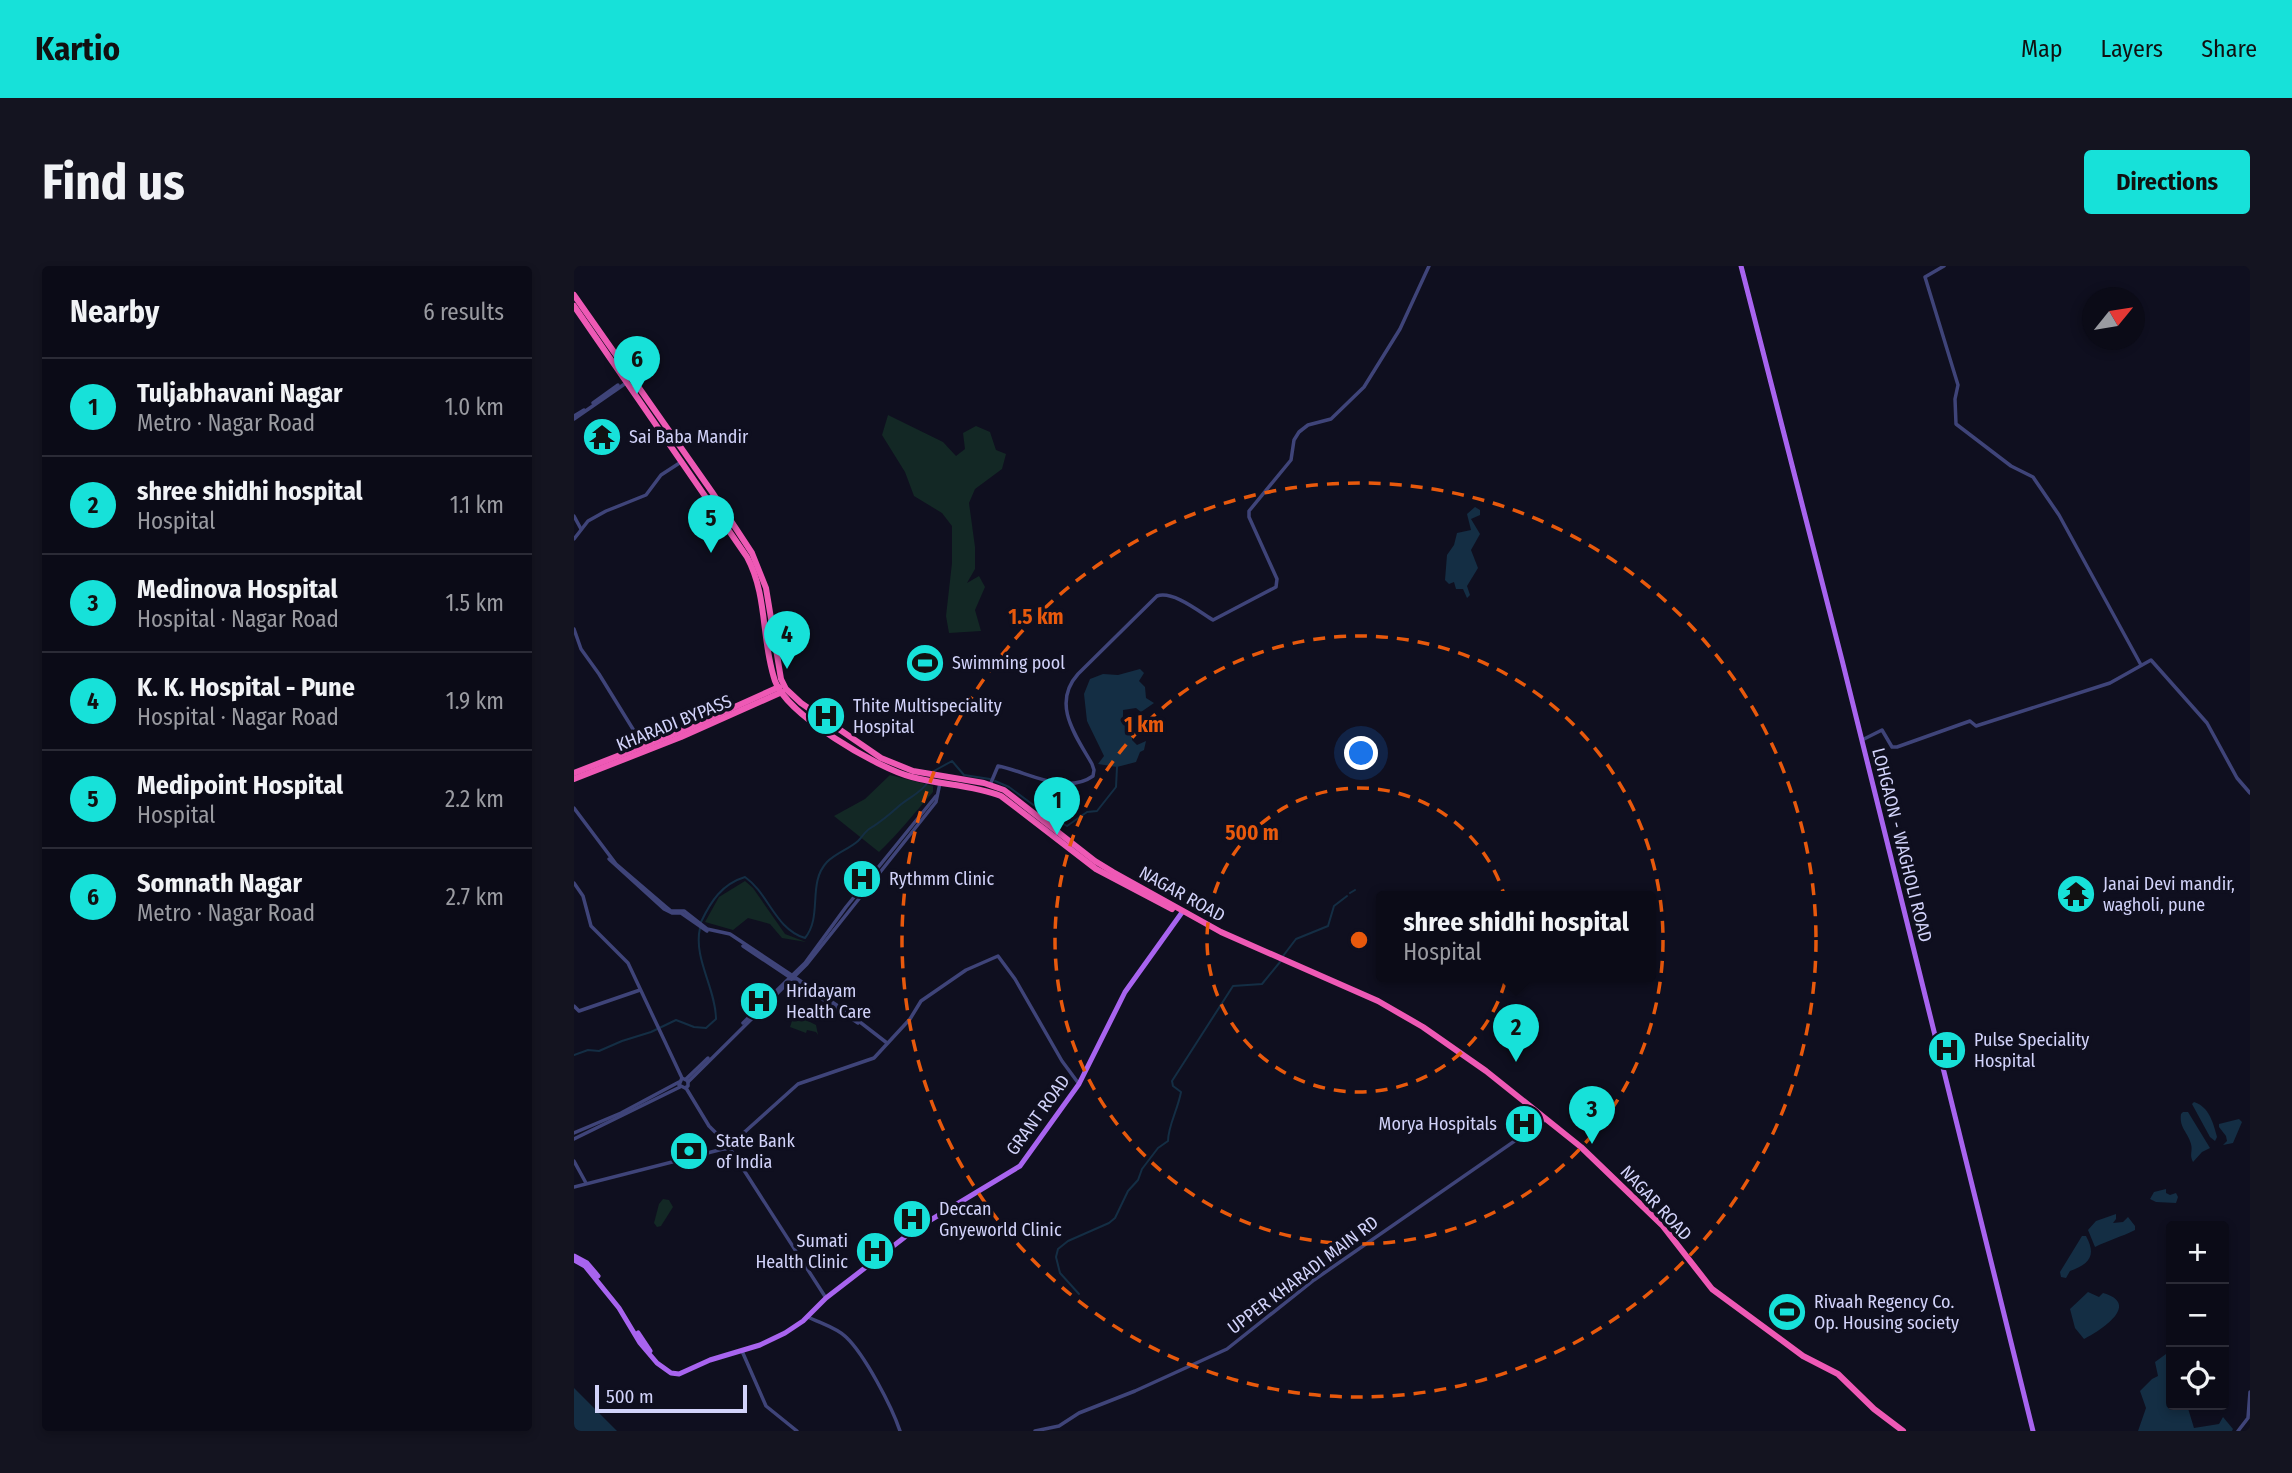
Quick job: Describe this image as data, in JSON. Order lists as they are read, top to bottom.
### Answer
{
  "streets": {
    "highway": ["KHARADI BYPASS", "NAGAR ROAD"],
    "main road": ["LOHGAON - WAGHOLI ROAD", "GRANT ROAD"],
    "street": ["UPPER KHARADI MAIN RD"]
  },
  "crossings": [
    ["NAGAR ROAD", "GRANT ROAD"],
    ["NAGAR ROAD", "UPPER KHARADI MAIN RD"]
  ],
  "places": {
    "temple": ["Sai Baba Mandir", "Janai Devi mandir, wagholi, pune"],
    "sports": ["Swimming pool", "Rivaah Regency Co. Op. Housing society"],
    "hospital": [
      "Thite Multispeciality Hospital",
      "Rythmm Clinic",
      "Hridayam Health Care",
      "Pulse Speciality Hospital",
      "Morya Hospitals",
      "Deccan Gnyeworld Clinic",
      "Sumati Health Clinic"
    ],
    "bank": ["State Bank of India"]
  },
  "scale_bar": "500 m",
  "north": "top right",
  "page": {
    "header": "Kartio",
    "nav": ["Map", "Layers", "Share"],
    "buttons": "Directions",
    "title": "Find us",
    "heading": ["Nearby", "6 results"],
    "pins": [
      "6",
      "5",
      "4",
      "1",
      "2",
      "3"
    ],
    "list": [
      {
        "mark": "1",
        "name": "Tuljabhavani Nagar",
        "note": "Metro · Nagar Road",
        "value": "1.0 km"
      },
      {
        "mark": "2",
        "name": "shree shidhi hospital",
        "note": "Hospital",
        "value": "1.1 km"
      },
      {
        "mark": "3",
        "name": "Medinova Hospital",
        "note": "Hospital · Nagar Road",
        "value": "1.5 km"
      },
      {
        "mark": "4",
        "name": "K. K. Hospital - Pune",
        "note": "Hospital · Nagar Road",
        "value": "1.9 km"
      },
      {
        "mark": "5",
        "name": "Medipoint Hospital",
        "note": "Hospital",
        "value": "2.2 km"
      },
      {
        "mark": "6",
        "name": "Somnath Nagar",
        "note": "Metro · Nagar Road",
        "value": "2.7 km"
      }
    ],
    "popup": ["shree shidhi hospital", "Hospital"],
    "map_buttons": ["+", "−"],
    "scale": "500 m"
  },
  "rings": ["1.5 km", "1 km", "500 m"]
}
